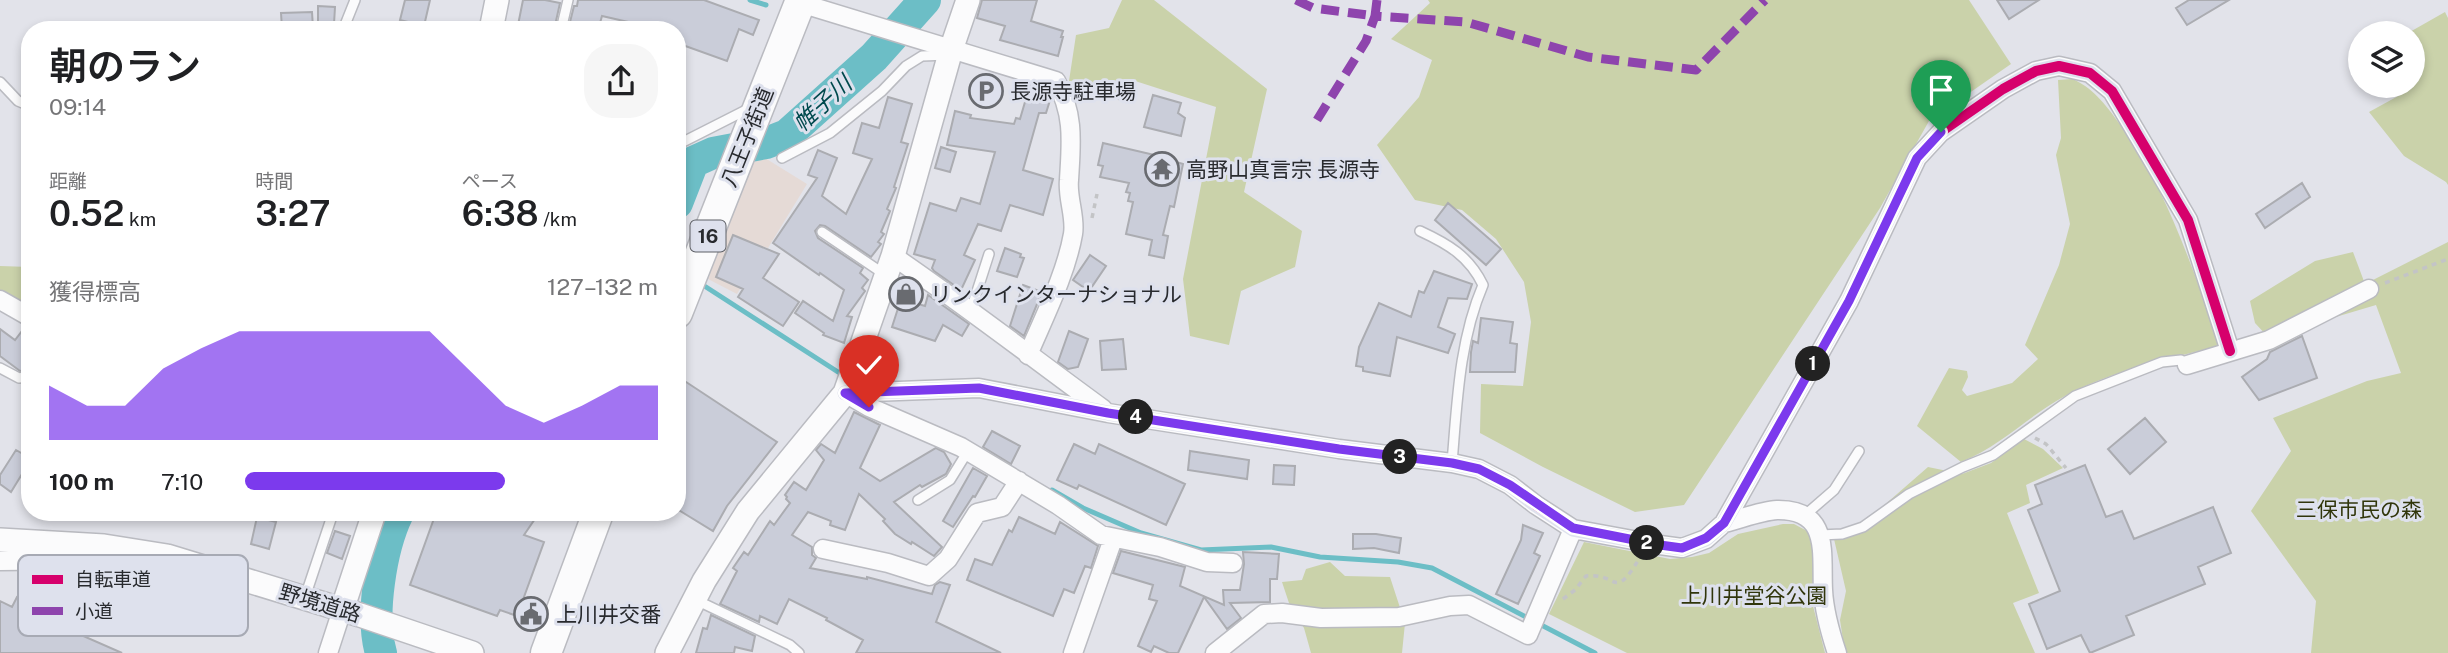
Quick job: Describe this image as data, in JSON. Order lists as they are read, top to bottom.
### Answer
{
  "streets": {
    "highway": ["八王子街道", "16"],
    "street": ["野境道路"]
  },
  "water": ["帷子川"],
  "parks": ["三保市民の森", "上川井堂谷公園"],
  "places": {
    "parking": ["長源寺駐車場"],
    "temple": ["高野山真言宗 長源寺"],
    "shop": ["リンクインターナショナル"],
    "public building": ["上川井交番"]
  },
  "legend": ["自転車道", "小道"],
  "page": {
    "heading": ["朝のラン", "09:14"],
    "stats": [
      ["距離", "0.52 km"],
      ["時間", "3:27"],
      ["ペース", "6:38 /km"]
    ],
    "chart": ["獲得標高", "127–132 m"],
    "pins": [
      "1",
      "4",
      "3",
      "2"
    ],
    "list": [
      {
        "name": "100 m",
        "note": "7:10"
      }
    ]
  }
}
